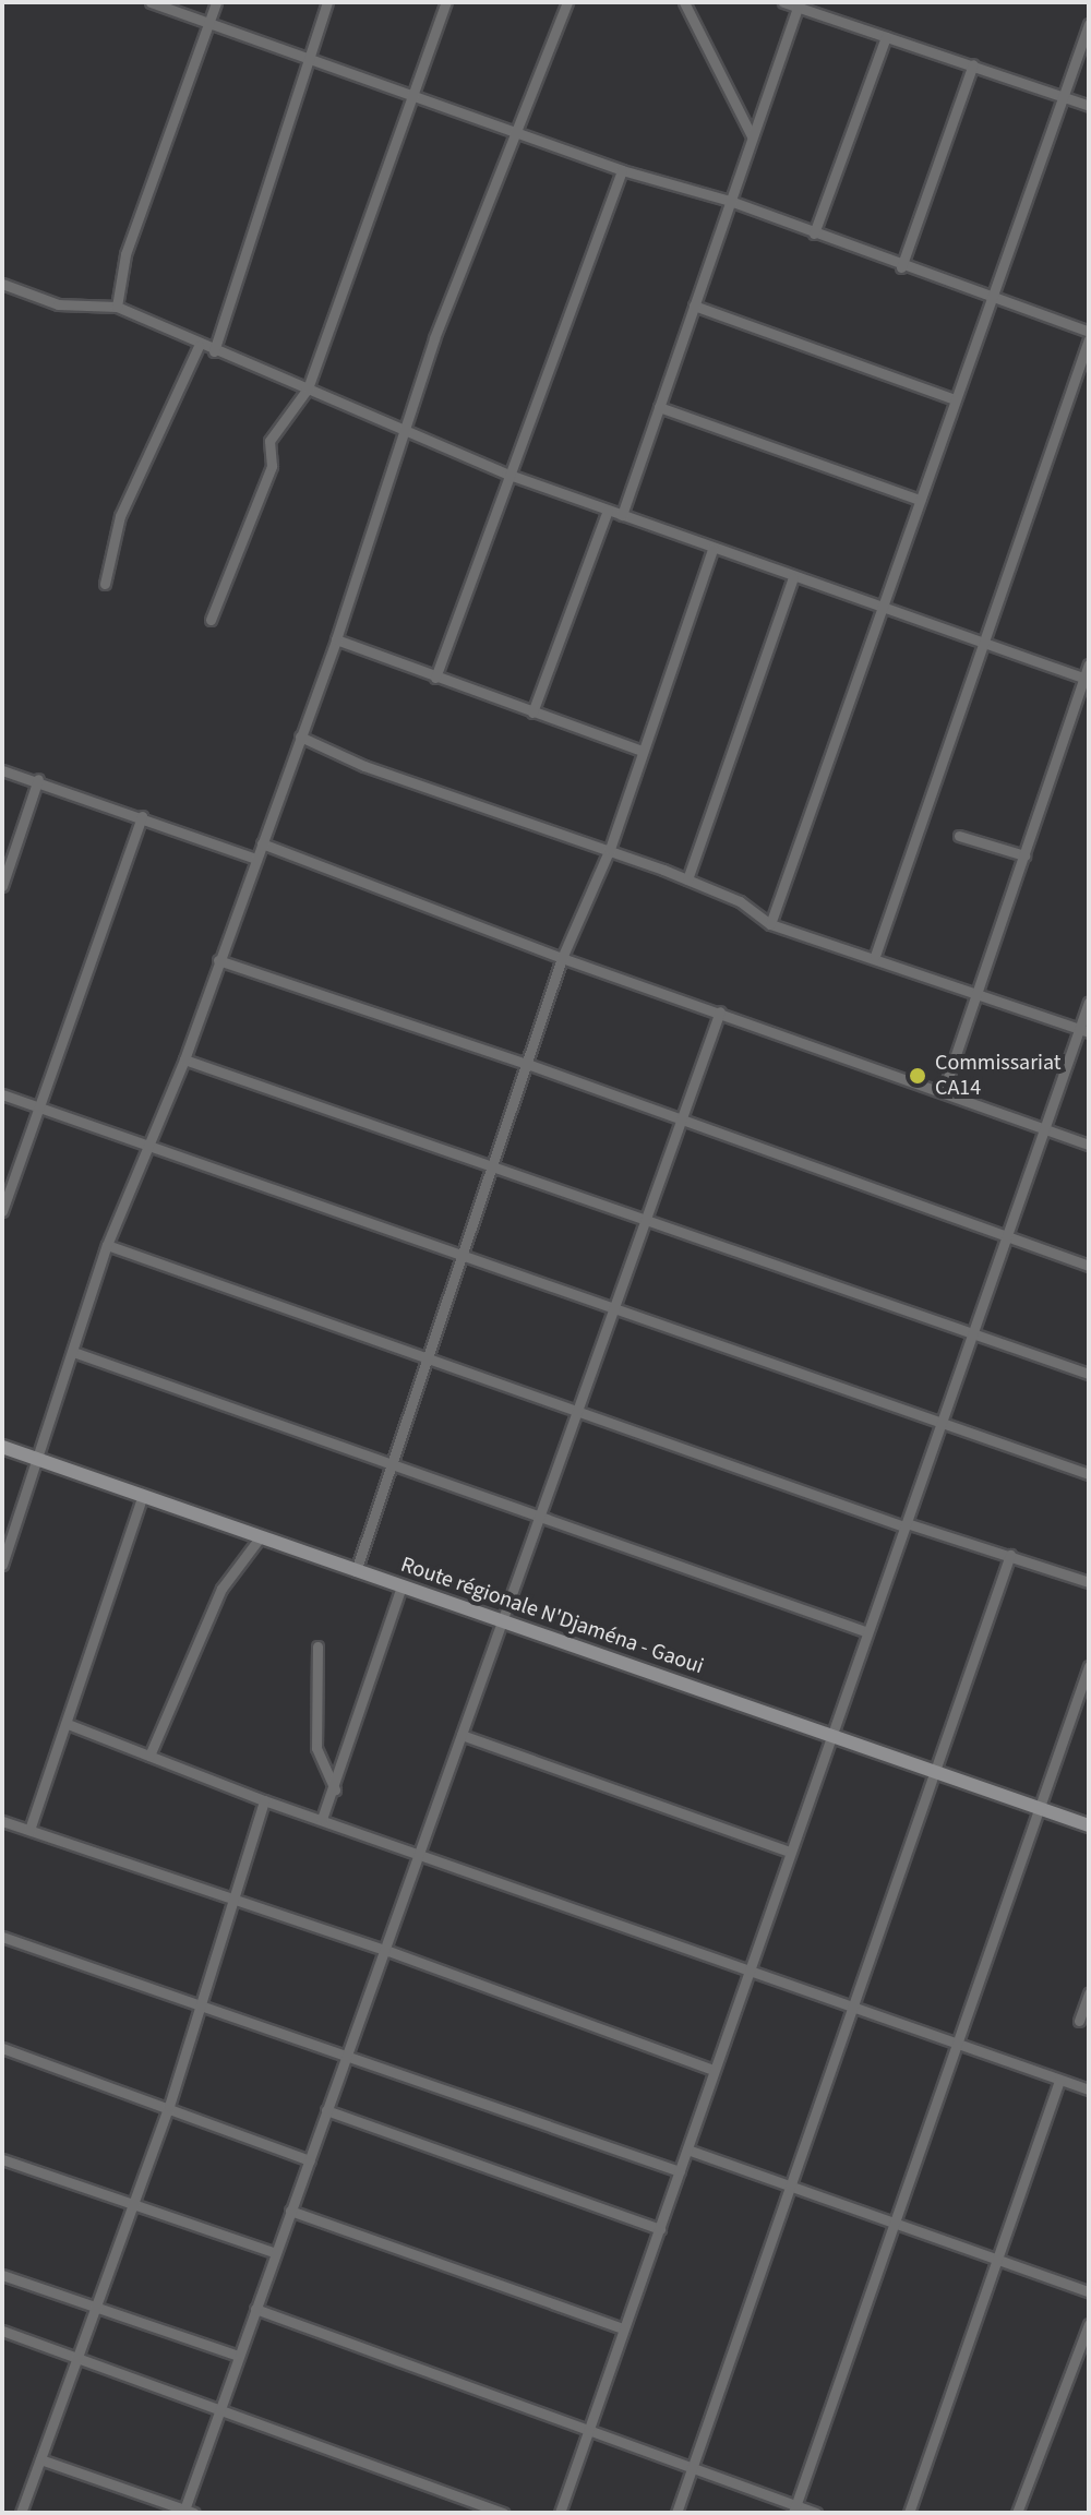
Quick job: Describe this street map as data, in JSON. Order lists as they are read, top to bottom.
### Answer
{
  "streets": {
    "street": ["Route régionale N'Djaména - Gaoui"]
  },
  "places": ["Commissariat CA14"]
}
